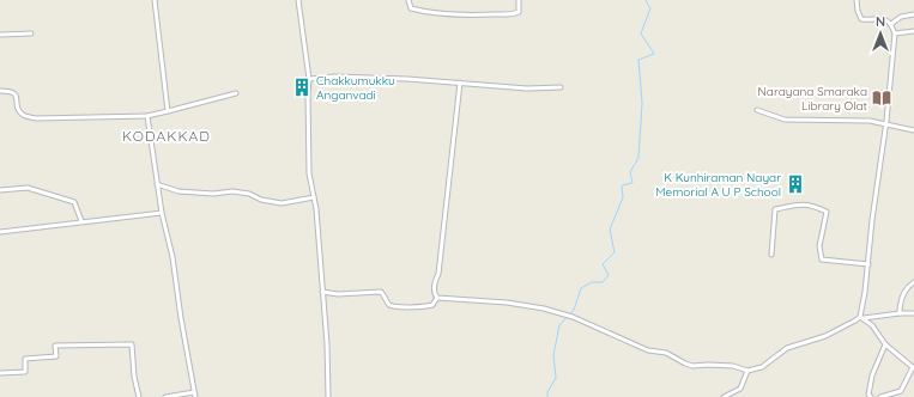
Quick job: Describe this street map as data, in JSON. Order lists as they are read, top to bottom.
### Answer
{
  "districts": ["KODAKKAD"],
  "places": {
    "building": ["Chakkumukku Anganvadi", "K Kunhiraman Nayar Memorial A U P School"],
    "library": ["Narayana Smaraka Library Olat"]
  },
  "north": "top"
}
